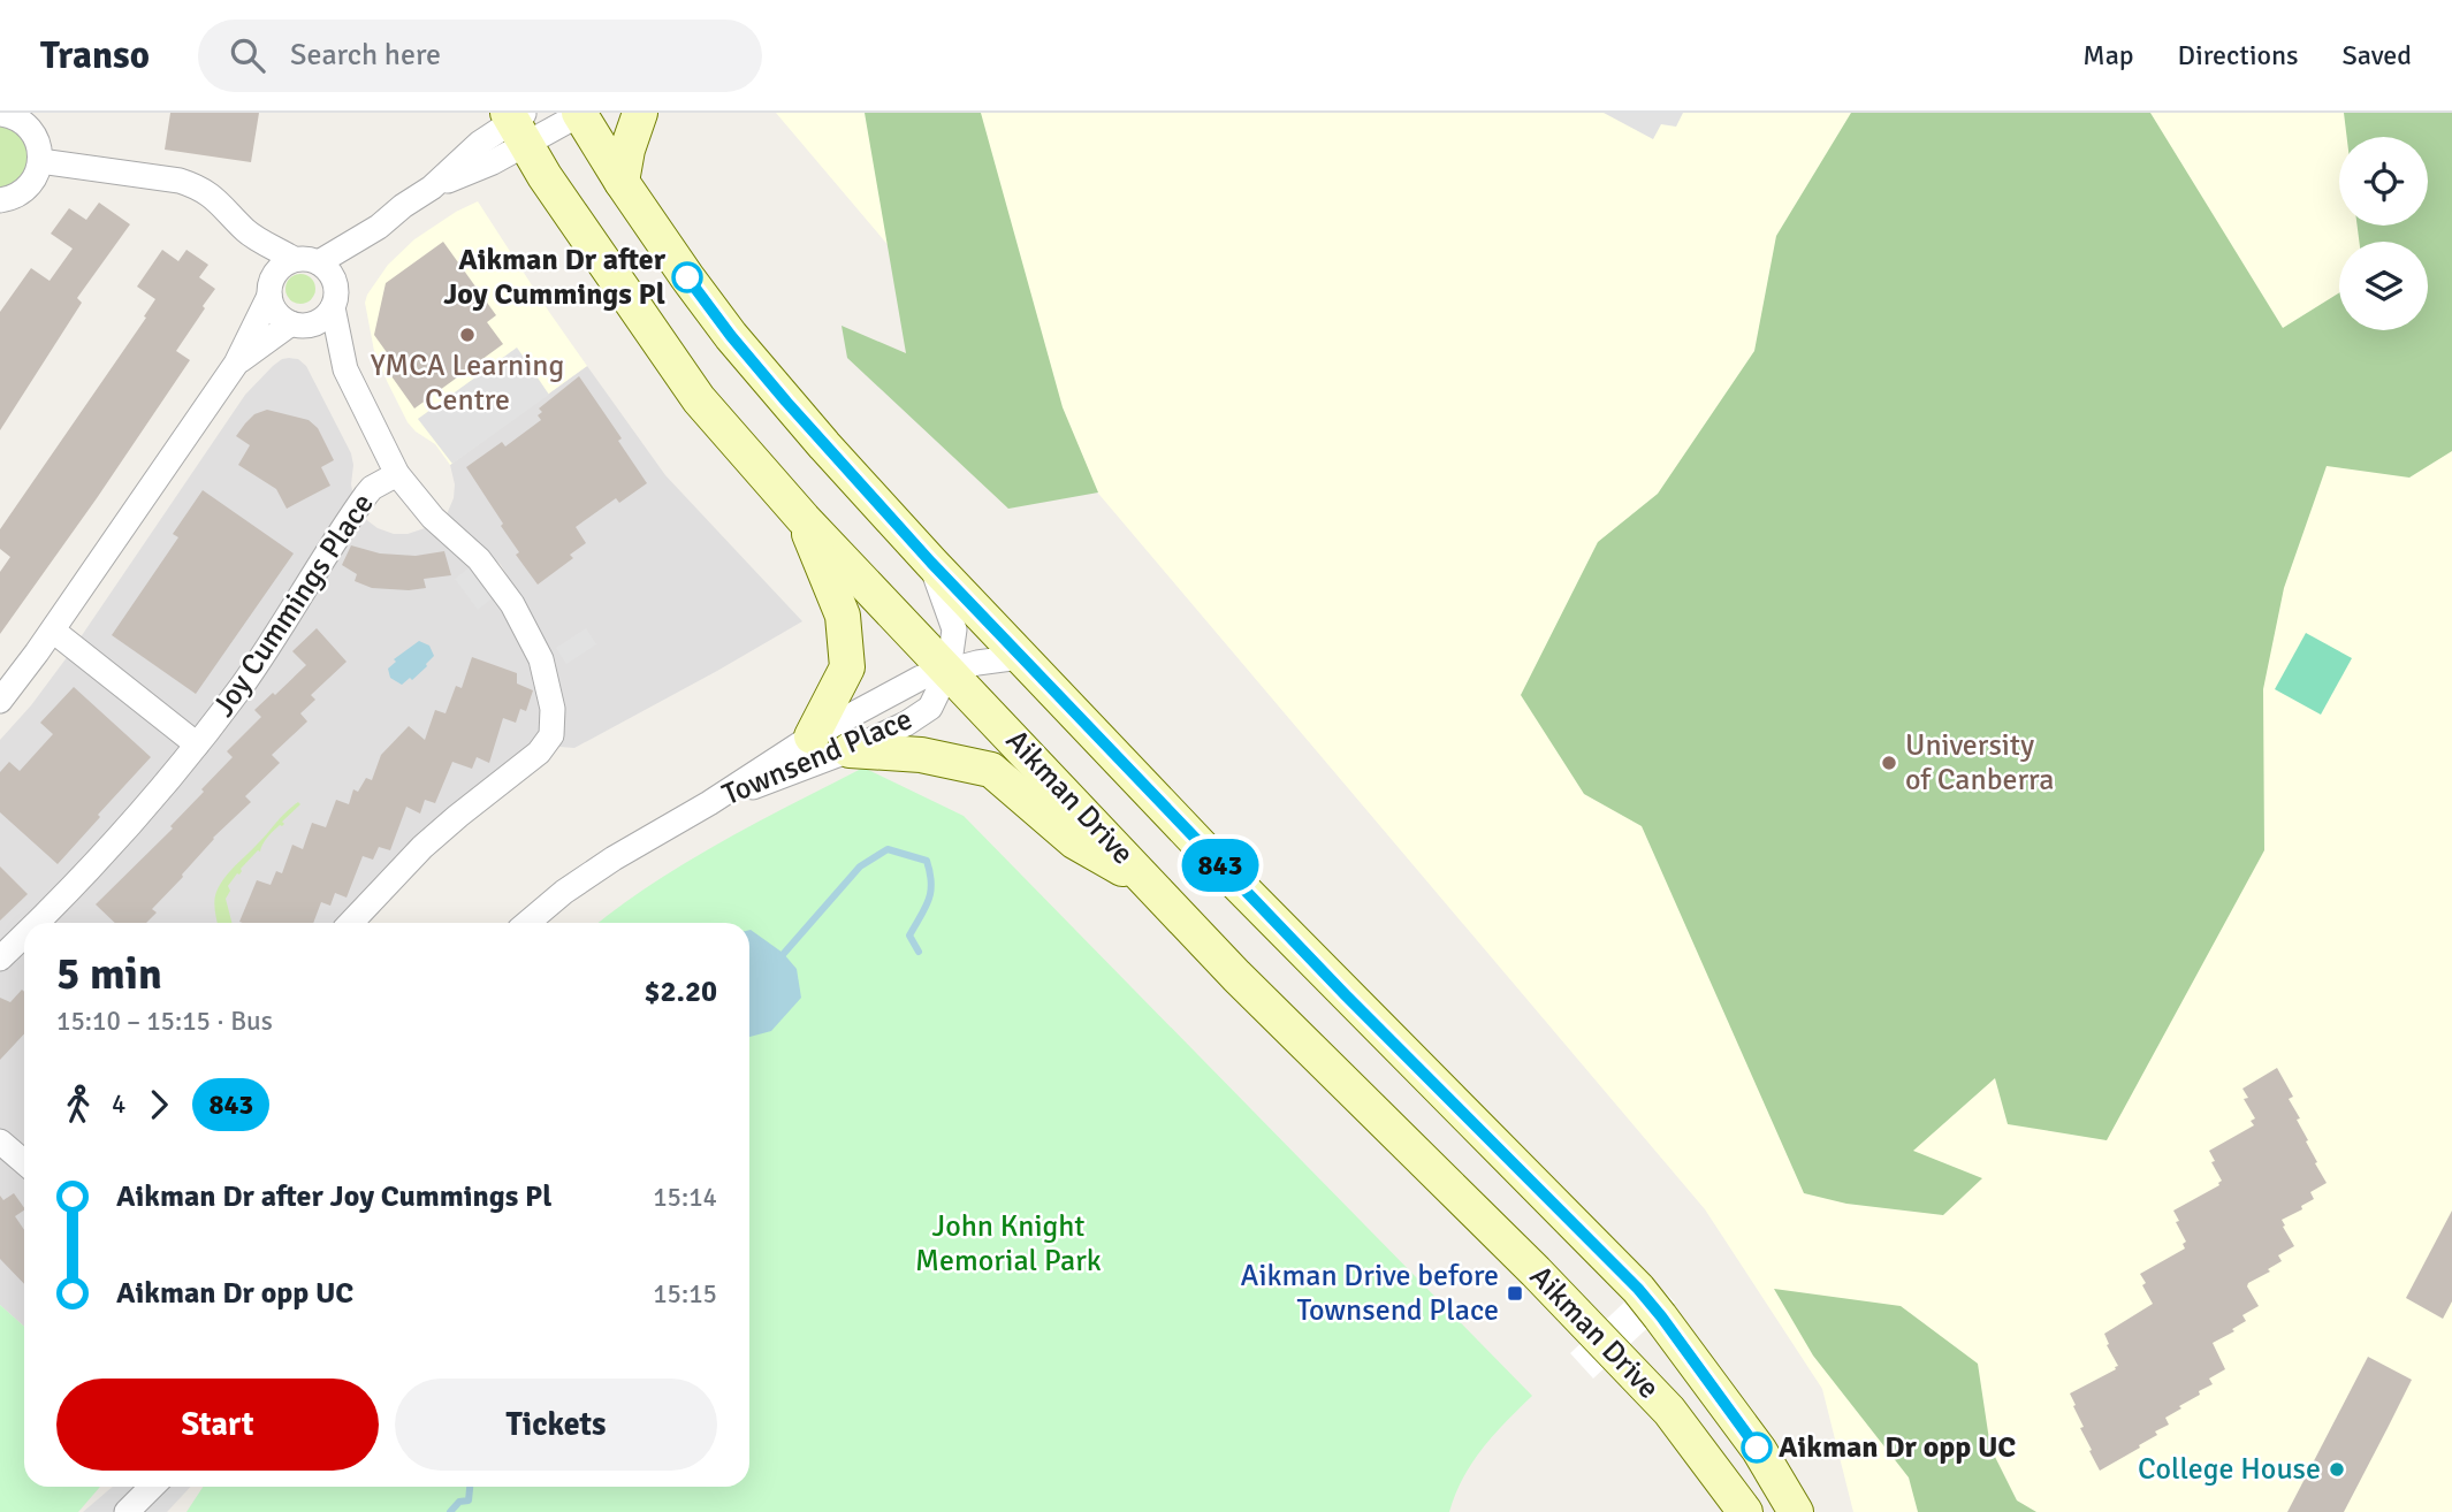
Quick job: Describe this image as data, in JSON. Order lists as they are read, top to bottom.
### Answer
{
  "streets": {
    "main road": ["Aikman Drive"],
    "street": ["Joy Cummings Place", "Townsend Place"]
  },
  "crossings": [
    ["Townsend Place", "Aikman Drive"]
  ],
  "parks": ["John Knight Memorial Park"],
  "places": {
    "other": [
      "Aikman Dr after Joy Cummings Pl",
      "YMCA Learning Centre",
      "University of Canberra",
      "Aikman Dr opp UC",
      "College House"
    ],
    "transit": ["Aikman Drive before Townsend Place"]
  },
  "lines": ["bus line 843"],
  "page": {
    "header": "Transo",
    "search": "Search here",
    "nav": ["Map", "Directions", "Saved"],
    "on_map": "843",
    "heading": ["5 min", "15:10 – 15:15 · Bus", "$2.20"],
    "legs": ["4", "843"],
    "list": [
      {
        "name": "Aikman Dr after Joy Cummings Pl",
        "value": "15:14"
      },
      {
        "name": "Aikman Dr opp UC",
        "value": "15:15"
      }
    ],
    "buttons": ["Start", "Tickets"]
  }
}
